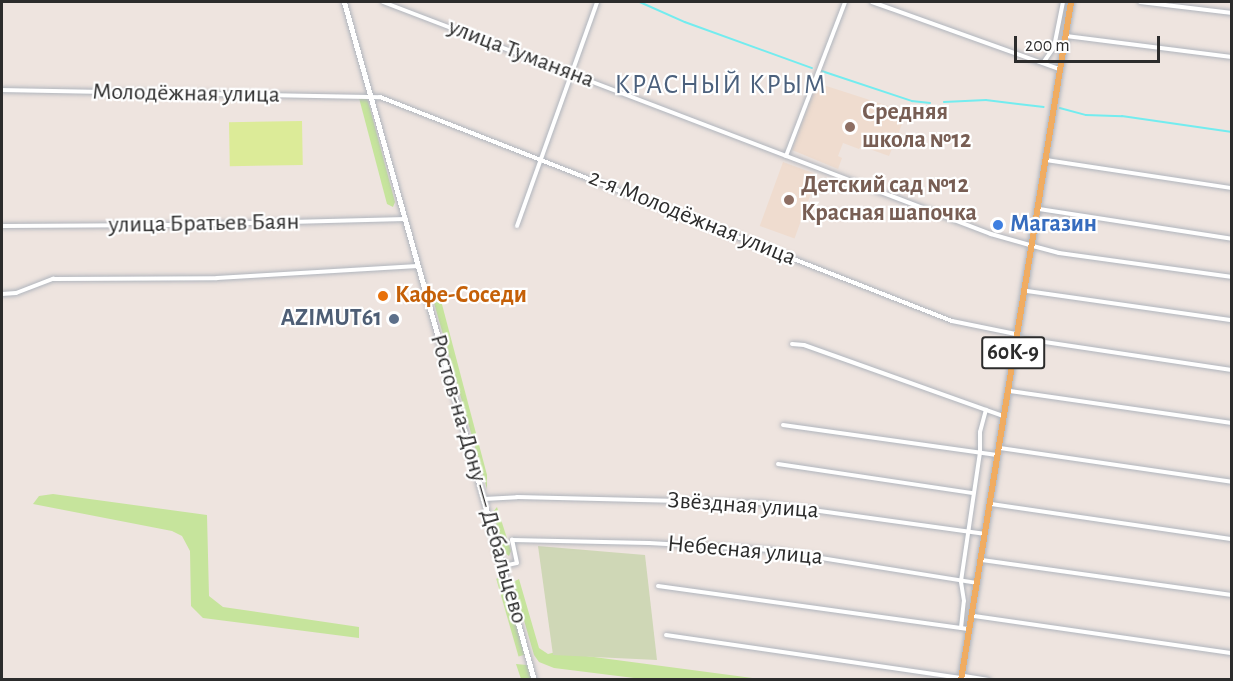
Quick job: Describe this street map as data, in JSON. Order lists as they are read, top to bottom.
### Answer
{
  "streets": {
    "main road": ["60К-9"],
    "street": [
      "улица Туманяна",
      "Молодёжная улица",
      "2-я Молодёжная улица",
      "улица Братьев Баян",
      "Ростов-на-Дону — Дебальцево",
      "Звёздная улица",
      "Небесная улица"
    ]
  },
  "crossings": [
    ["улица Туманяна", "60К-9"],
    ["Молодёжная улица", "2-я Молодёжная улица"],
    ["Молодёжная улица", "Ростов-на-Дону — Дебальцево"],
    ["2-я Молодёжная улица", "60К-9"],
    ["2-я Молодёжная улица", "Ростов-на-Дону — Дебальцево"],
    ["улица Братьев Баян", "Ростов-на-Дону — Дебальцево"],
    ["60К-9", "Звёздная улица"],
    ["60К-9", "Небесная улица"],
    ["Ростов-на-Дону — Дебальцево", "Звёздная улица"],
    ["Ростов-на-Дону — Дебальцево", "Небесная улица"]
  ],
  "districts": ["КРАСНЫЙ КРЫМ"],
  "places": [
    "Средняя школа №12",
    "Детский сад №12 Красная шапочка",
    "Магазин",
    "Кафе-Соседи",
    "AZIMUT61"
  ],
  "scale_bar": "200 m"
}
